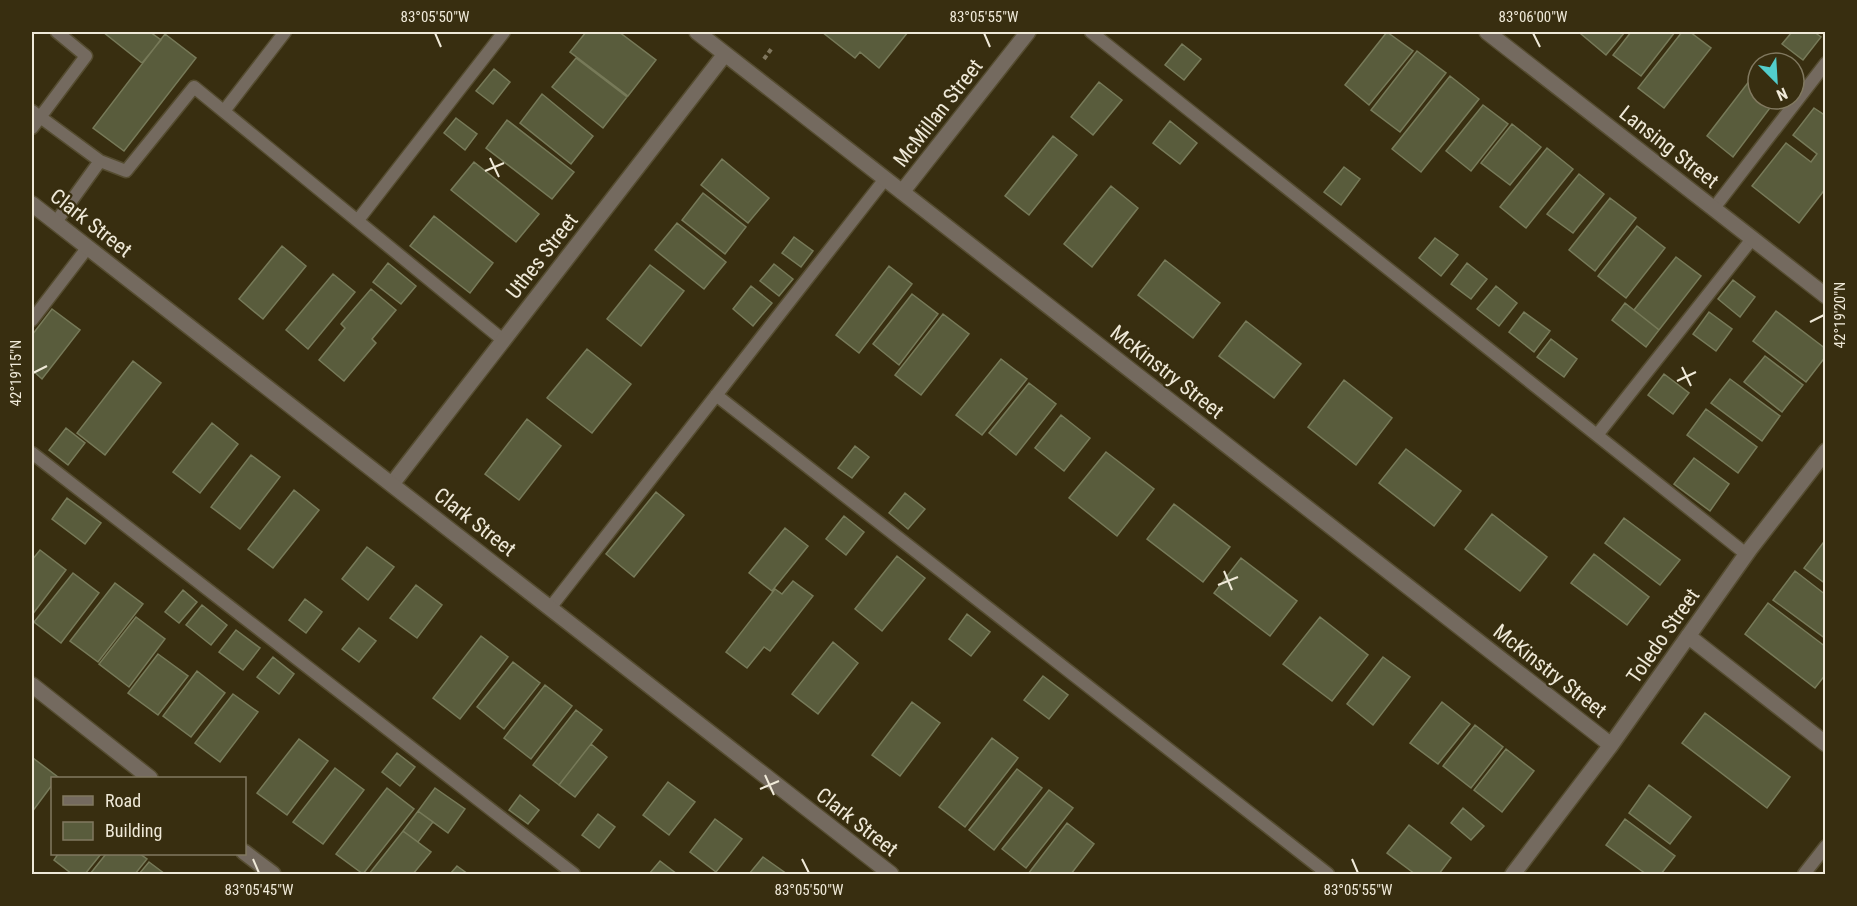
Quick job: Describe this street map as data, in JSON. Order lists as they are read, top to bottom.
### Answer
{
  "streets": {
    "street": [
      "McMillan Street",
      "Lansing Street",
      "Clark Street",
      "Uthes Street",
      "McKinstry Street",
      "Toledo Street"
    ]
  },
  "crossings": [
    ["McMillan Street", "McKinstry Street"],
    ["Clark Street", "Uthes Street"],
    ["Uthes Street", "McKinstry Street"],
    ["McKinstry Street", "Toledo Street"]
  ],
  "legend": ["Road", "Building"],
  "north": "bottom right",
  "coordinates": [
    "83°05'50\"W",
    "83°05'55\"W",
    "83°06'00\"W",
    "42°19'20\"N",
    "42°19'15\"N",
    "83°05'45\"W"
  ]
}
